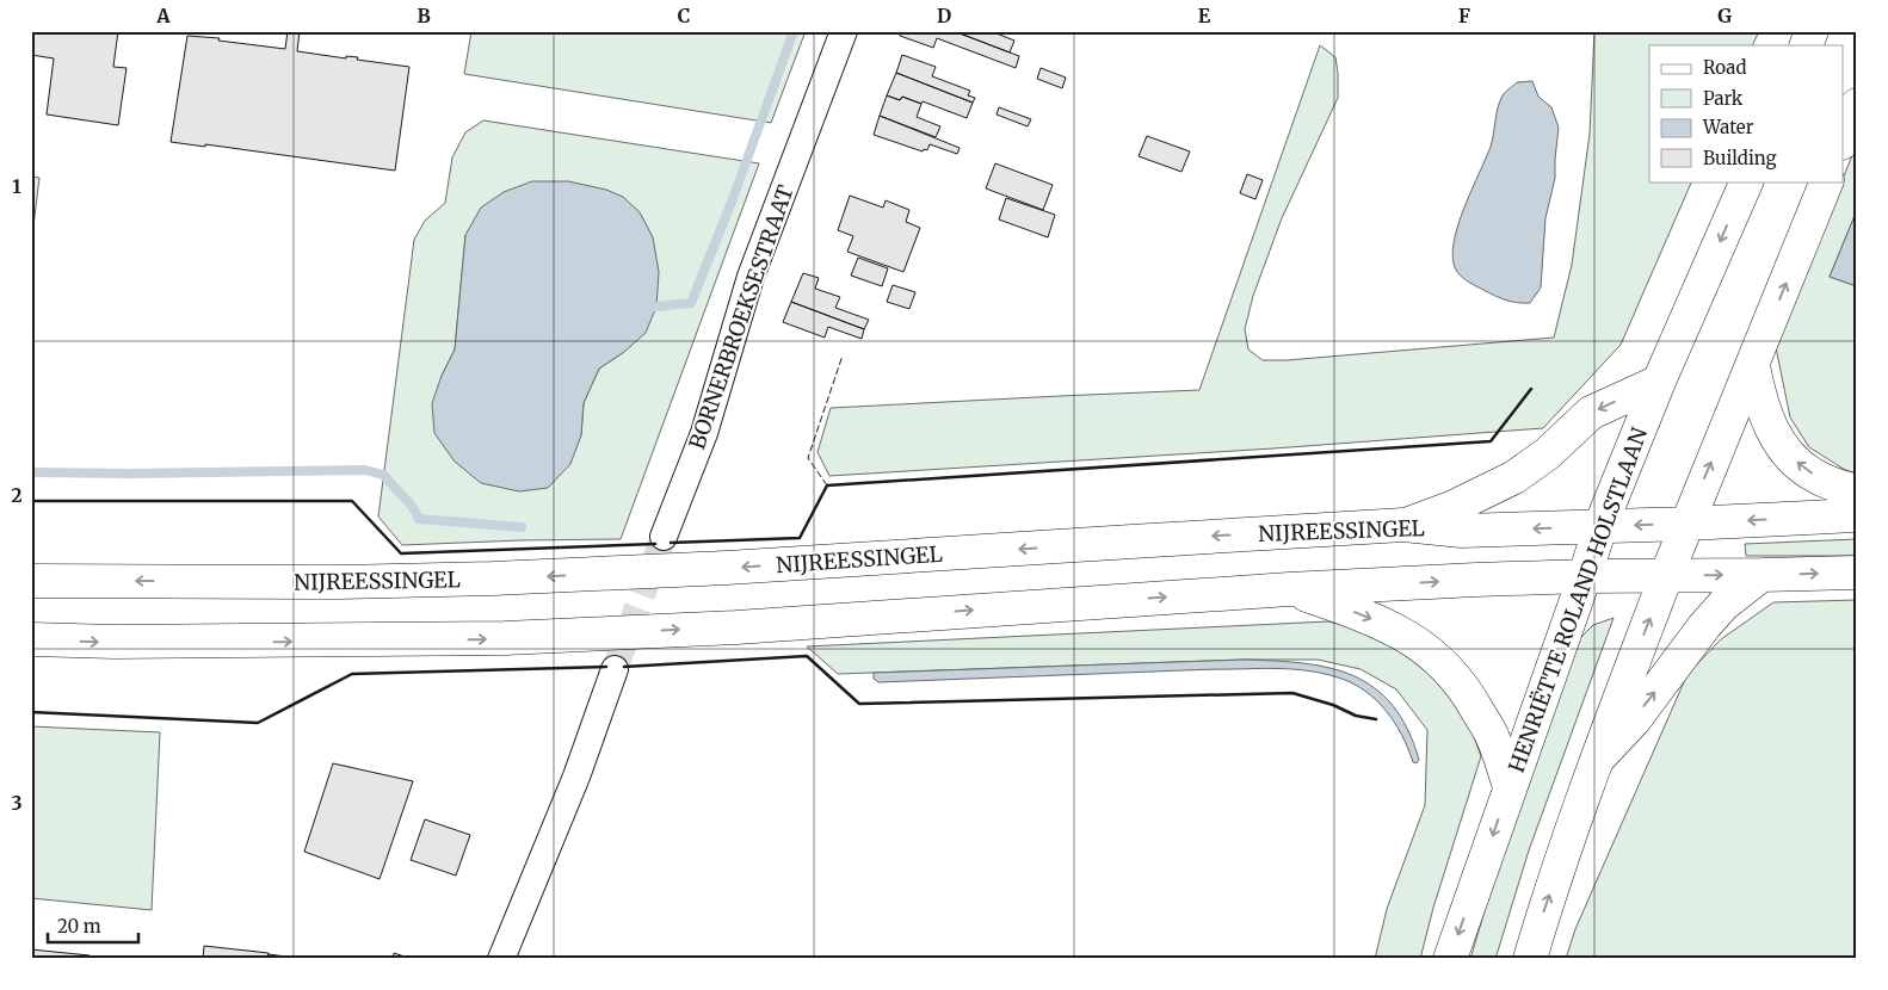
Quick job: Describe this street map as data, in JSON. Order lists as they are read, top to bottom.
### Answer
{
  "streets": {
    "main road": ["NIJREESSINGEL", "HENRIËTTE ROLAND HOLSTLAAN"],
    "street": ["BORNERBROEKSESTRAAT"]
  },
  "crossings": [
    ["NIJREESSINGEL", "HENRIËTTE ROLAND HOLSTLAAN"]
  ],
  "legend": [
    "Road",
    "Park",
    "Water",
    "Building"
  ],
  "scale_bar": "20 m",
  "grid": {
    "columns": [
      "A",
      "B",
      "C",
      "D",
      "E",
      "F",
      "G"
    ],
    "rows": ["1", "2", "3"]
  }
}
